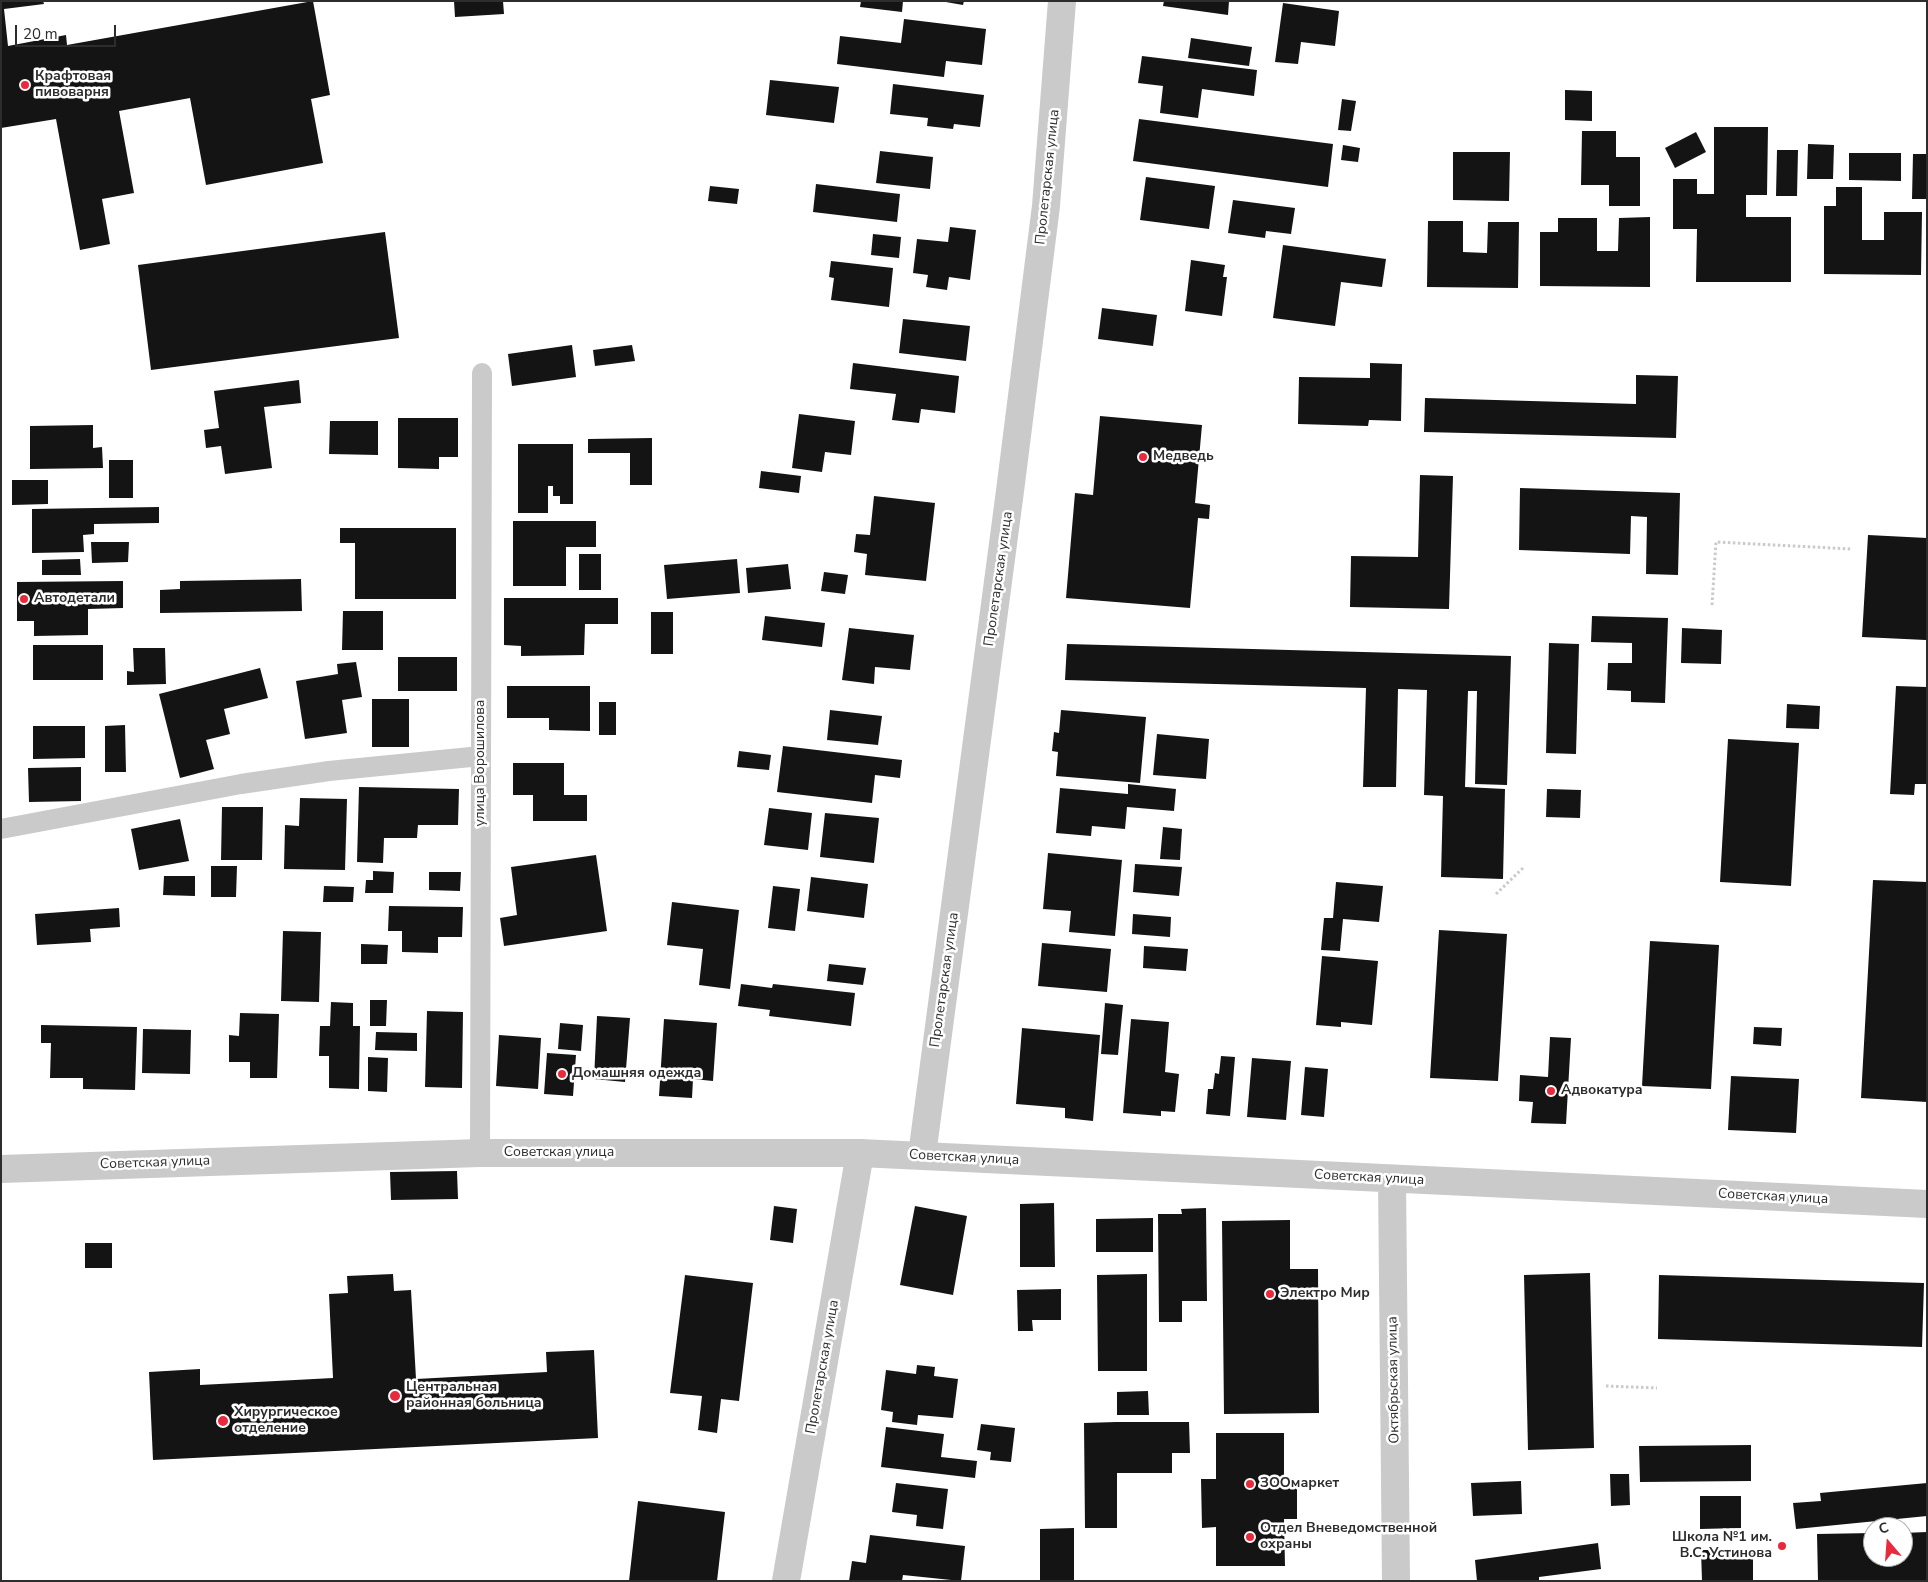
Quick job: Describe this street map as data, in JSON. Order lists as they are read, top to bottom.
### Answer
{
  "streets": {
    "street": ["Пролетарская улица", "Советская улица", "Октябрьская улица"],
    "lane": ["улица Ворошилова"]
  },
  "crossings": [
    ["Пролетарская улица", "Советская улица"],
    ["улица Ворошилова", "Советская улица"],
    ["Советская улица", "Октябрьская улица"]
  ],
  "places": [
    "Крафтовая пивоварня",
    "Медведь",
    "Автодетали",
    "Домашняя одежда",
    "Адвокатура",
    "Электро Мир",
    "Центральная районная больница",
    "Хирургическое отделение",
    "ЗООмаркет",
    "Отдел Вневедомственной охраны",
    "Школа №1 им. В.С. Устинова"
  ],
  "scale_bar": "20 m",
  "north": "top"
}
